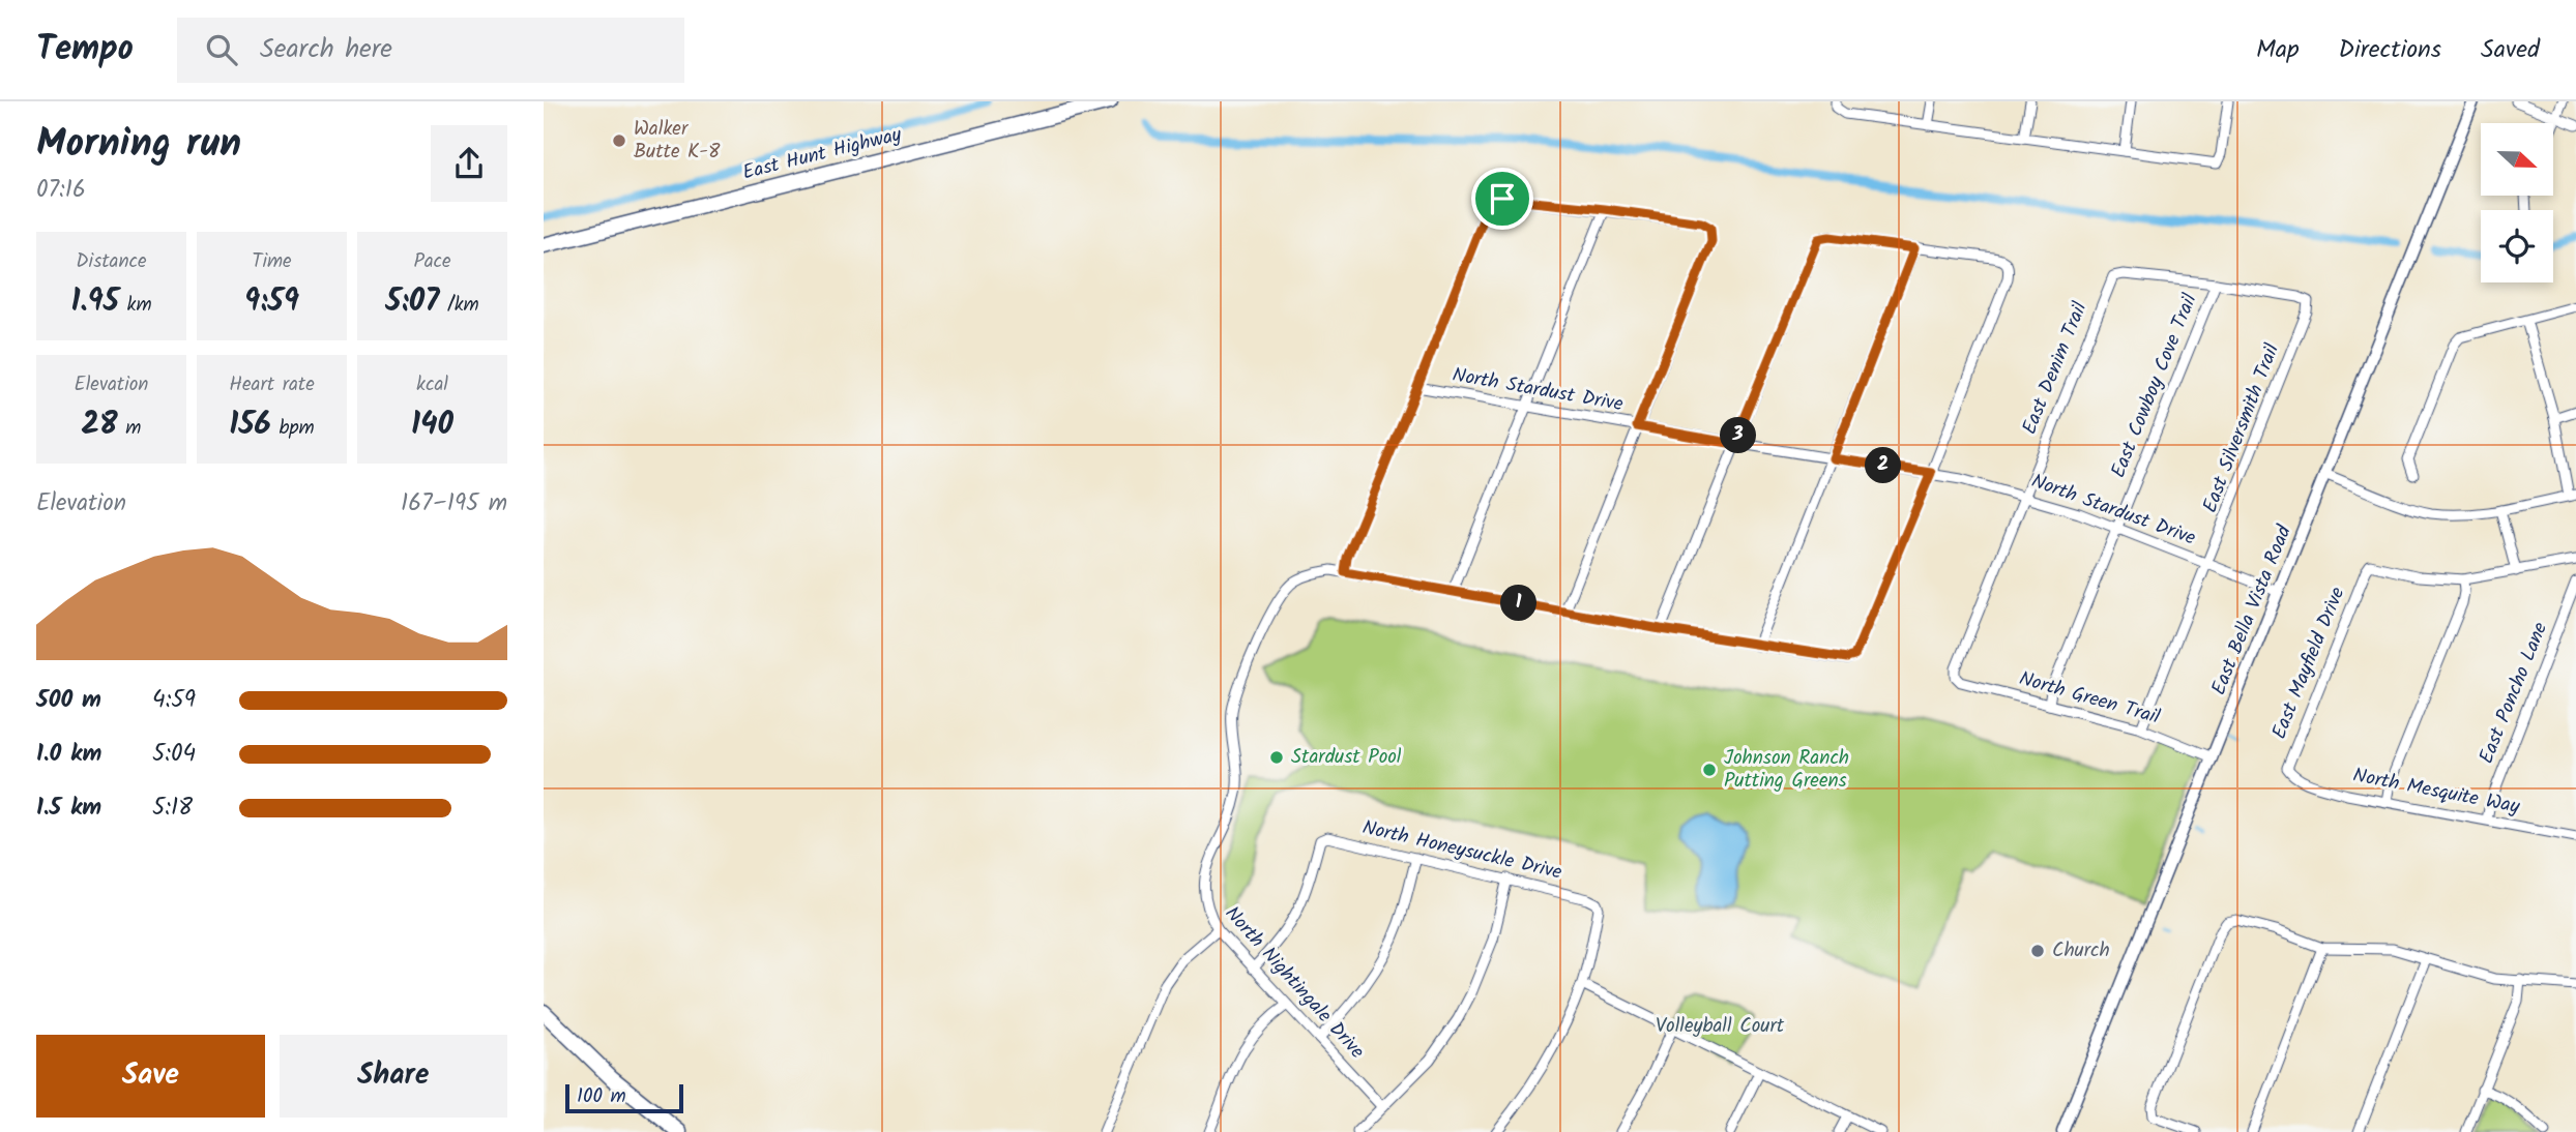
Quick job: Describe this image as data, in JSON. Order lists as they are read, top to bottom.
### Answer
{
  "streets": {
    "main road": ["East Hunt Highway"],
    "street": [
      "East Denim Trail",
      "East Cowboy Cove Trail",
      "North Stardust Drive",
      "East Silversmith Trail",
      "East Bella Vista Road",
      "East Mayfield Drive",
      "East Poncho Lane",
      "North Green Trail",
      "North Mesquite Way",
      "North Honeysuckle Drive",
      "North Nightingale Drive"
    ]
  },
  "crossings": [
    ["East Denim Trail", "East Cowboy Cove Trail"],
    ["East Denim Trail", "North Stardust Drive"],
    ["East Denim Trail", "East Silversmith Trail"],
    ["East Denim Trail", "North Green Trail"],
    ["East Cowboy Cove Trail", "North Stardust Drive"],
    ["East Cowboy Cove Trail", "East Silversmith Trail"],
    ["East Cowboy Cove Trail", "North Green Trail"],
    ["North Stardust Drive", "East Silversmith Trail"],
    ["North Stardust Drive", "East Bella Vista Road"],
    ["North Stardust Drive", "North Nightingale Drive"],
    ["East Silversmith Trail", "North Green Trail"],
    ["East Bella Vista Road", "North Green Trail"],
    ["East Mayfield Drive", "North Mesquite Way"],
    ["East Poncho Lane", "North Mesquite Way"],
    ["North Honeysuckle Drive", "North Nightingale Drive"]
  ],
  "parks": ["Volleyball Court"],
  "places": [
    "Walker Butte K-8",
    "Stardust Pool",
    "Johnson Ranch Putting Greens",
    "Church"
  ],
  "scale_bar": "100 m",
  "north": "right",
  "page": {
    "header": "Tempo",
    "search": "Search here",
    "nav": ["Map", "Directions", "Saved"],
    "heading": ["Morning run", "07:16"],
    "stats": [
      ["Distance", "1.95 km"],
      ["Time", "9:59"],
      ["Pace", "5:07 /km"],
      ["Elevation", "28 m"],
      ["Heart rate", "156 bpm"],
      ["kcal", "140"]
    ],
    "pins": ["3", "2", "1"],
    "chart": ["Elevation", "167–195 m"],
    "list": [
      {
        "name": "500 m",
        "note": "4:59"
      },
      {
        "name": "1.0 km",
        "note": "5:04"
      },
      {
        "name": "1.5 km",
        "note": "5:18"
      }
    ],
    "buttons": ["Save", "Share"],
    "scale": "100 m"
  }
}
